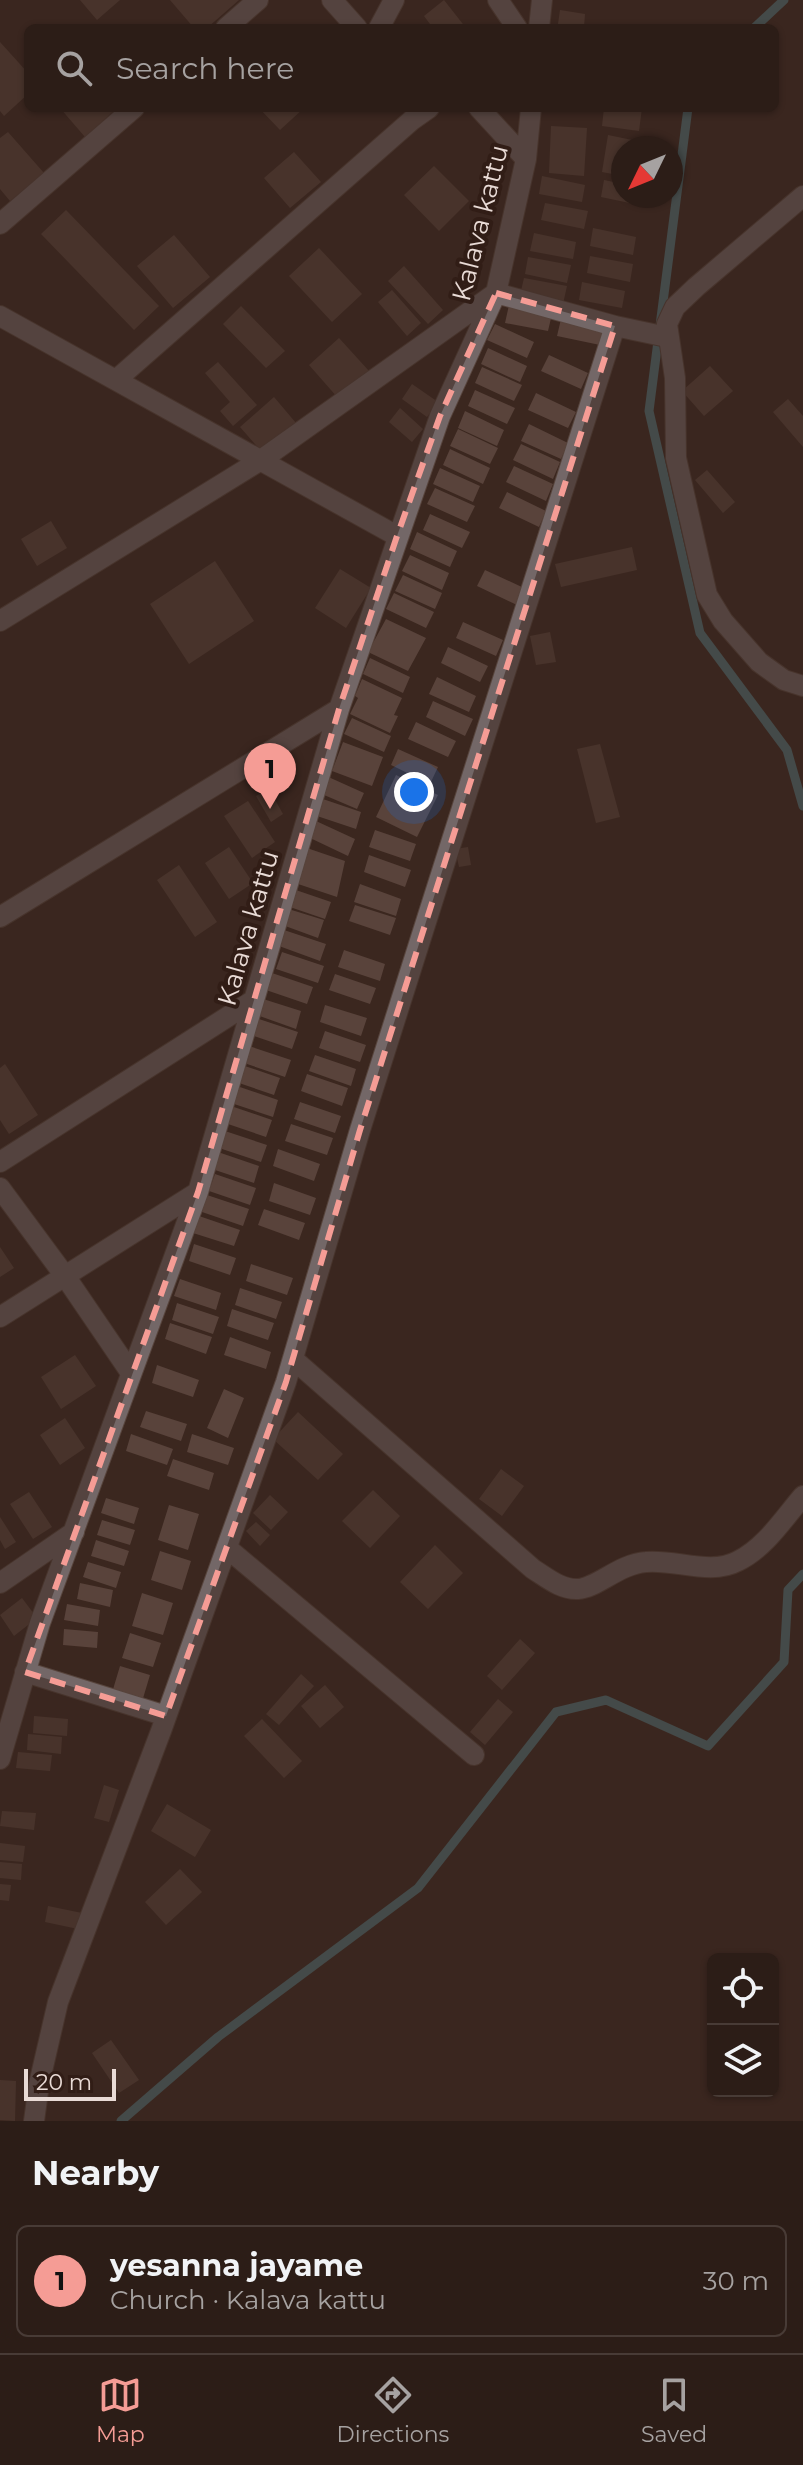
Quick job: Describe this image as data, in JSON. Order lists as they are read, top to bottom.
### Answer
{
  "streets": {
    "street": ["Kalava kattu"]
  },
  "scale_bar": "20 m",
  "north": "bottom left",
  "page": {
    "search": "Search here",
    "pins": "1",
    "scale": "20 m",
    "heading": "Nearby",
    "list": [
      {
        "mark": "1",
        "name": "yesanna jayame",
        "note": "Church · Kalava kattu",
        "value": "30 m"
      }
    ],
    "nav": ["Map", "Directions", "Saved"]
  }
}
